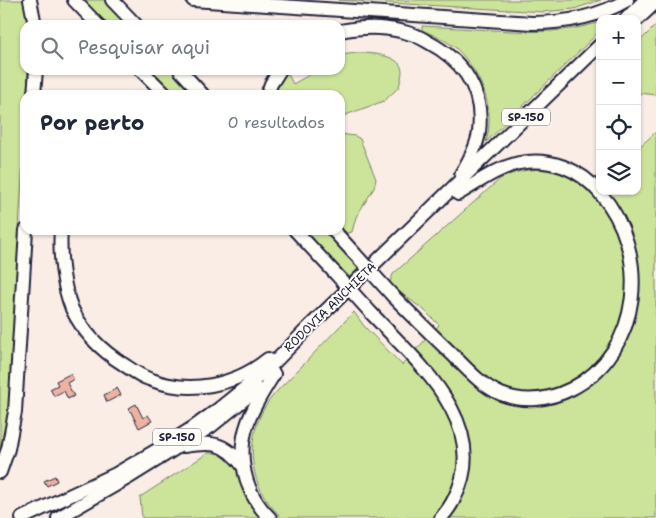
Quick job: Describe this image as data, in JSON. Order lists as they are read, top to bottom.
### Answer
{
  "streets": {
    "highway": ["SP-150", "RODOVIA ANCHIETA"]
  },
  "page": {
    "map_buttons": ["+", "−"],
    "search": "Pesquisar aqui",
    "heading": ["Por perto", "0 resultados"]
  }
}
